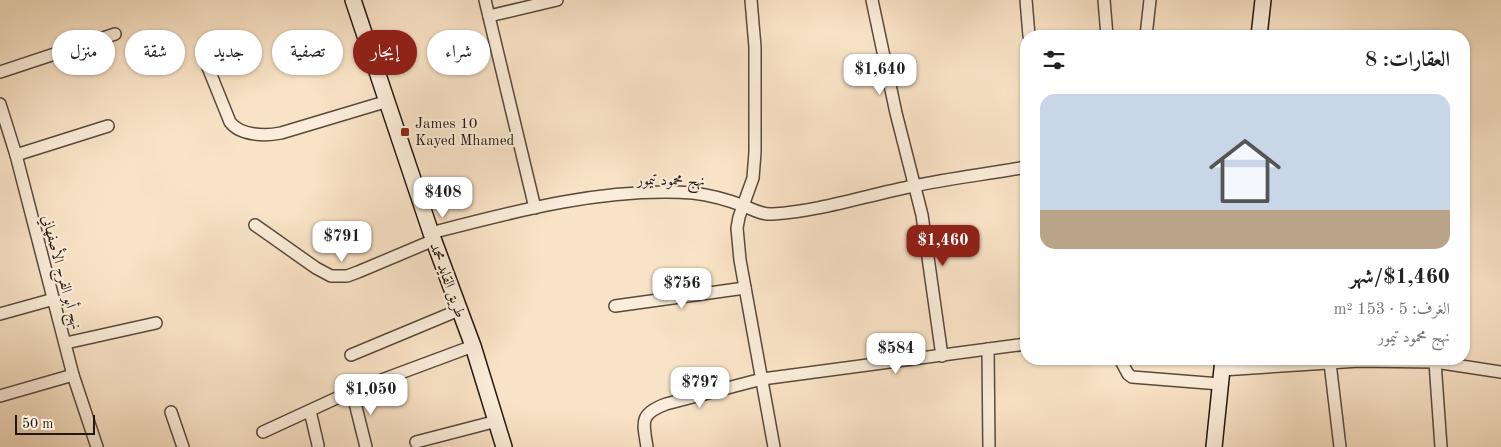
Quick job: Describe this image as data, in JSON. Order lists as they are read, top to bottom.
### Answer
{
  "streets": {
    "main road": ["طريق القايد محمد"],
    "street": ["نهج محمود تيمور", "نهج أبو الفرج الأصفهاني"]
  },
  "crossings": [
    ["نهج محمود تيمور", "طريق القايد محمد"]
  ],
  "places": {
    "transit": ["James 10 Kayed Mhamed"]
  },
  "scale_bar": "50 m",
  "page": {
    "chip": [
      "شراء",
      "إيجار",
      "تصفية",
      "جديد",
      "شقة",
      "منزل"
    ],
    "heading": "العقارات: 8",
    "price": [
      "$1,640",
      "$408",
      "$791",
      "$1,460",
      "$756",
      "$584",
      "$797",
      "$1,050"
    ],
    "list": [
      {
        "name": "$1,460/شهر",
        "note": "الغرف: 5 · 153 m² · نهج محمود تيمور"
      }
    ],
    "scale": "50 m"
  }
}
